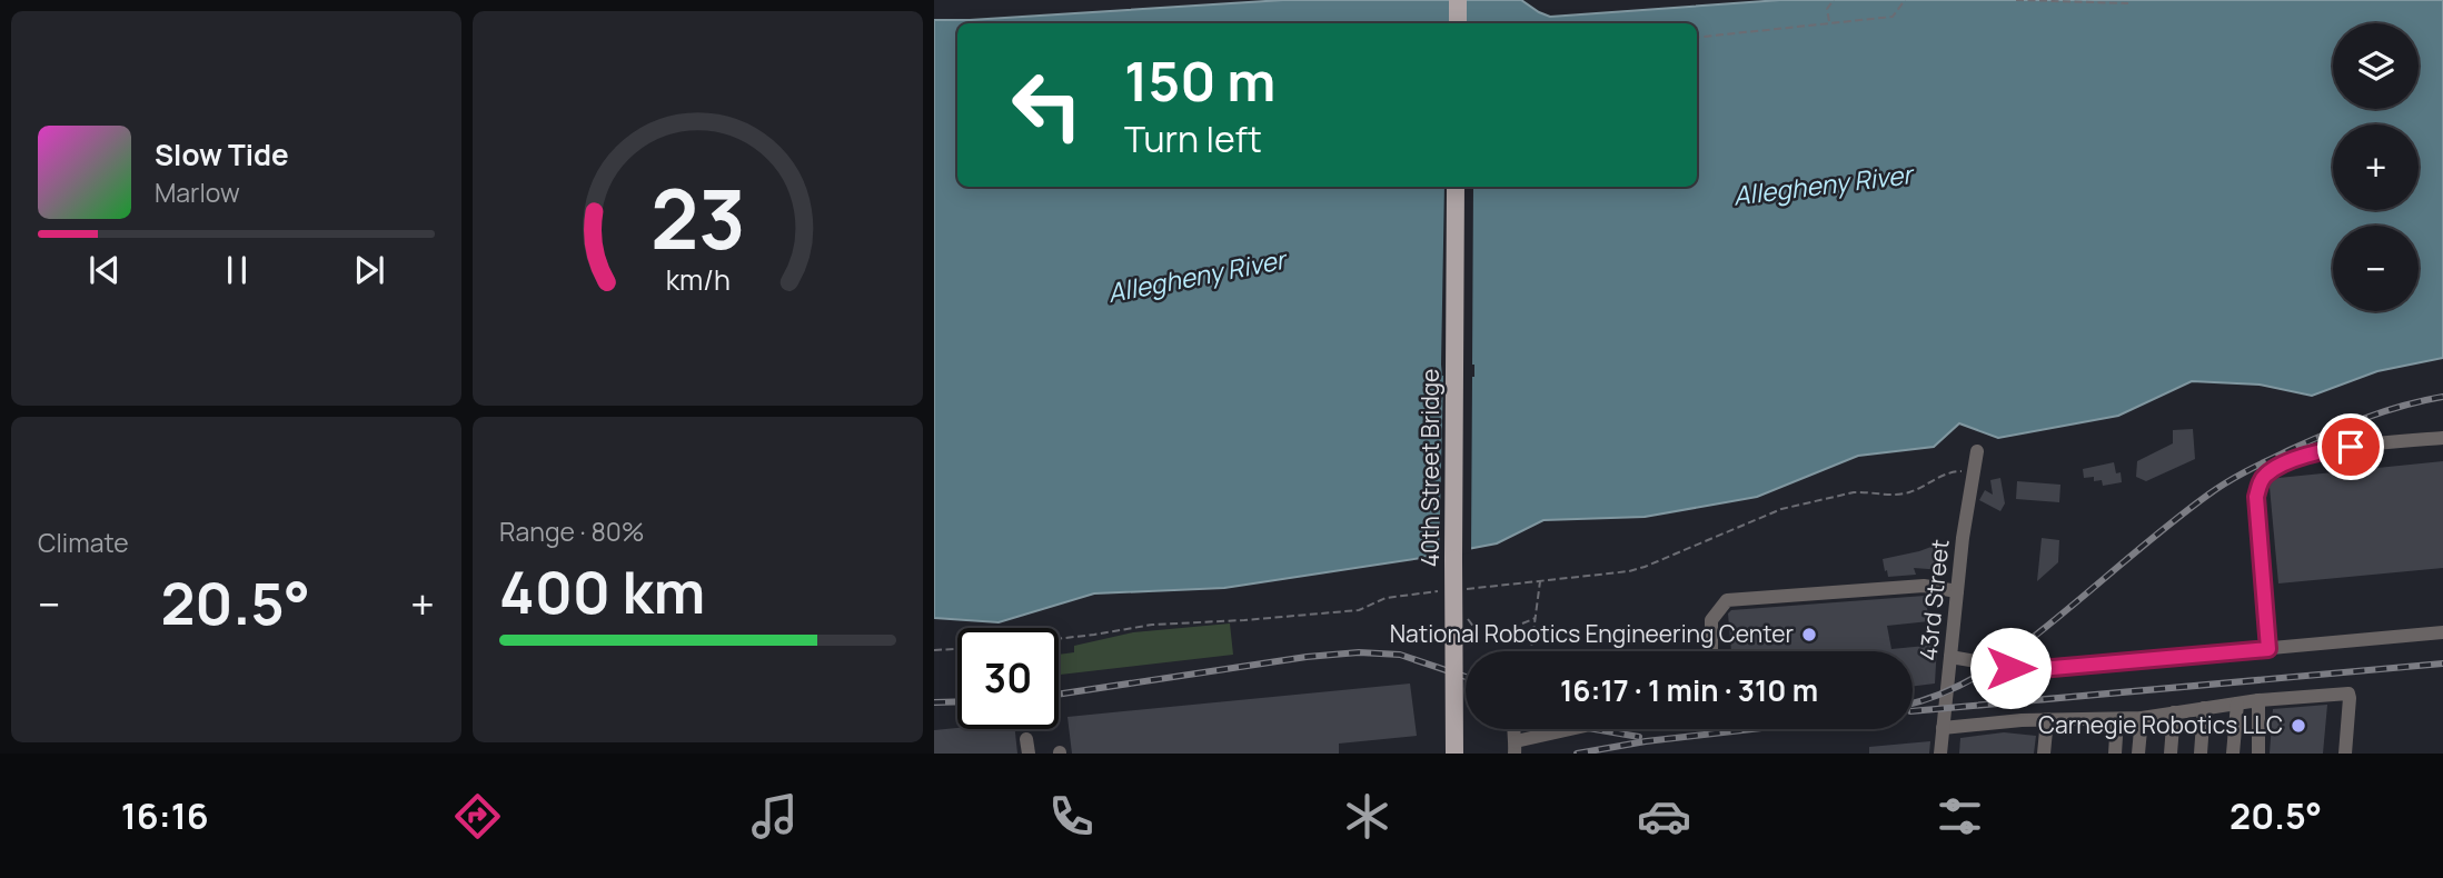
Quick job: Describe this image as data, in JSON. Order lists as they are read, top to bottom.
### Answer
{
  "streets": {
    "main road": ["40th Street Bridge"],
    "street": ["43rd Street"]
  },
  "water": ["Allegheny River"],
  "places": ["National Robotics Engineering Center", "Carnegie Robotics LLC"],
  "page": {
    "map_buttons": ["+", "−"],
    "turn": ["150 m", "Turn left"],
    "song": ["Slow Tide", "Marlow"],
    "tile": [
      "Climate",
      ["Range · 80%", "400 km"]
    ],
    "heat": ["−", "20.5°", "+"],
    "limit": "30",
    "trip": "16:17 · 1 min · 310 m",
    "tabs": ["16:16", "20.5°"],
    "gauge": ["23", "km/h"]
  }
}
